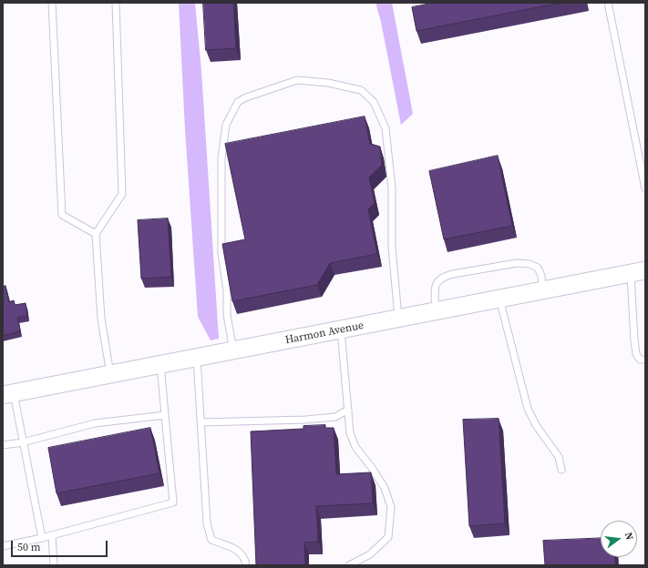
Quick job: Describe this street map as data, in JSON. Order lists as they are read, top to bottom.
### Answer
{
  "streets": {
    "main road": ["Harmon Avenue"]
  },
  "scale_bar": "50 m",
  "north": "right"
}
